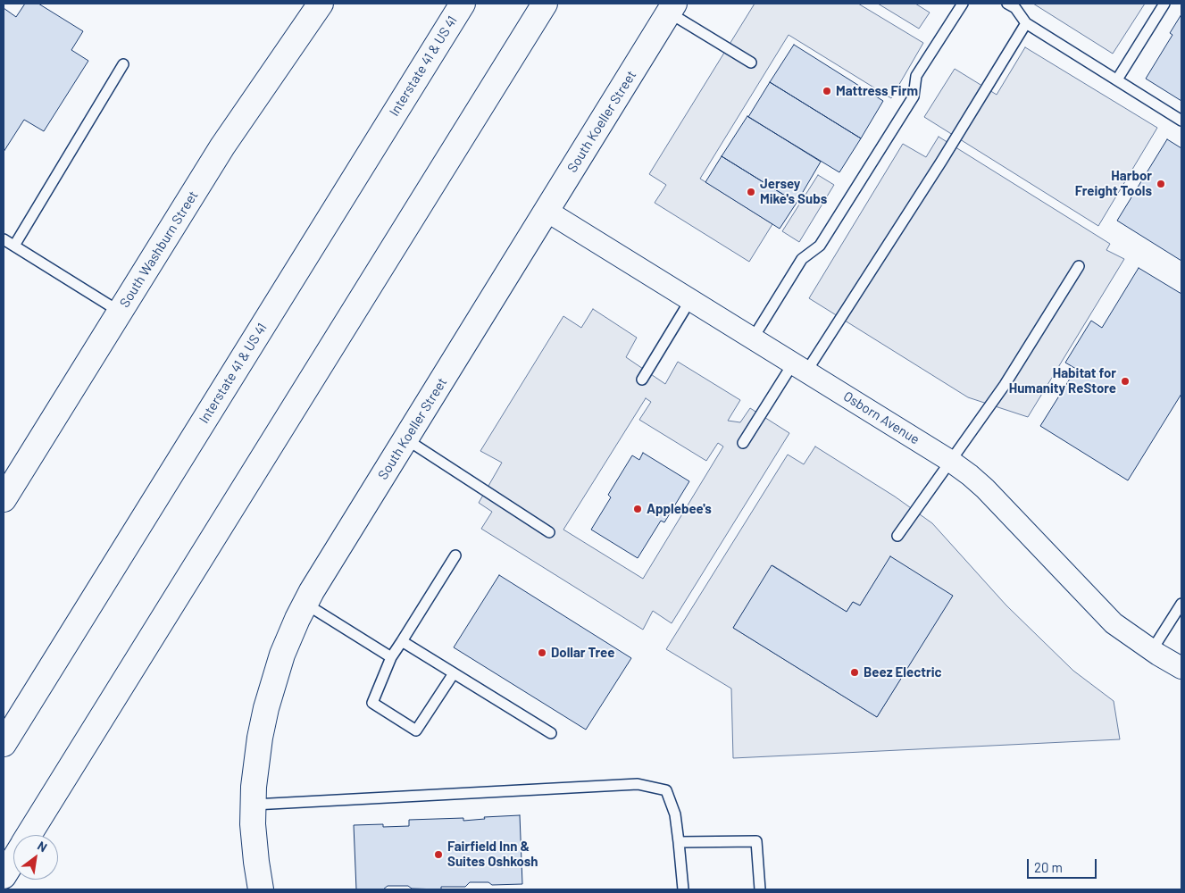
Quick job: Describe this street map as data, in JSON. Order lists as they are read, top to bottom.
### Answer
{
  "streets": {
    "main road": ["Interstate 41 & US 41", "South Koeller Street", "South Washburn Street"],
    "street": ["Osborn Avenue"]
  },
  "crossings": [
    ["South Koeller Street", "Osborn Avenue"]
  ],
  "places": [
    "Mattress Firm",
    "Harbor Freight Tools",
    "Jersey Mike's Subs",
    "Habitat for Humanity ReStore",
    "Applebee's",
    "Dollar Tree",
    "Beez Electric",
    "Fairfield Inn & Suites Oshkosh"
  ],
  "scale_bar": "20 m",
  "north": "top right"
}
